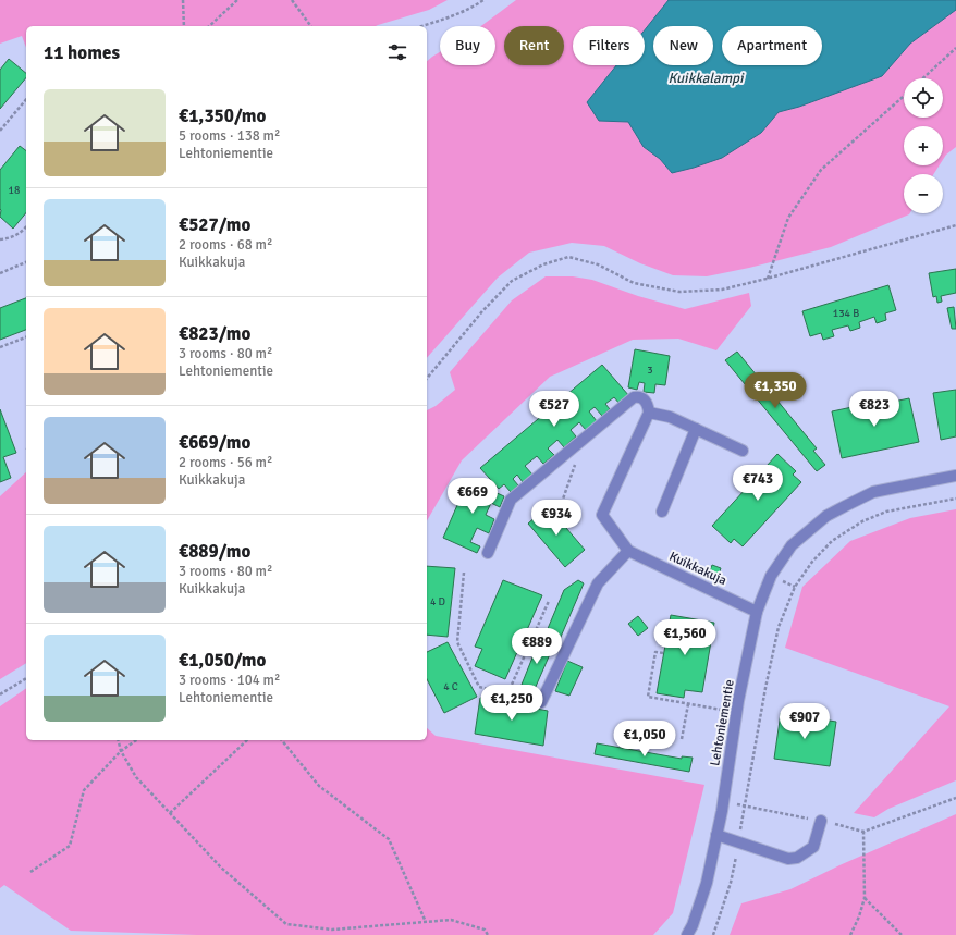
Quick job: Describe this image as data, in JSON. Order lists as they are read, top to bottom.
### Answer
{
  "streets": {
    "street": ["Kuikkakuja", "Lehtoniementie"]
  },
  "crossings": [
    ["Kuikkakuja", "Lehtoniementie"]
  ],
  "water": ["Kuikkalampi"],
  "house_numbers": [
    "18",
    "134 B",
    "3",
    "4 D",
    "4 C"
  ],
  "page": {
    "chip": [
      "Buy",
      "Rent",
      "Filters",
      "New",
      "Apartment"
    ],
    "heading": "11 homes",
    "map_buttons": ["+", "−"],
    "list": [
      {
        "name": "€1,350/mo",
        "note": "5 rooms · 138 m² · Lehtoniementie"
      },
      {
        "name": "€527/mo",
        "note": "2 rooms · 68 m² · Kuikkakuja"
      },
      {
        "name": "€823/mo",
        "note": "3 rooms · 80 m² · Lehtoniementie"
      },
      {
        "name": "€669/mo",
        "note": "2 rooms · 56 m² · Kuikkakuja"
      },
      {
        "name": "€889/mo",
        "note": "3 rooms · 80 m² · Kuikkakuja"
      },
      {
        "name": "€1,050/mo",
        "note": "3 rooms · 104 m² · Lehtoniementie"
      }
    ],
    "price": [
      "€1,350",
      "€527",
      "€823",
      "€743",
      "€669",
      "€934",
      "€1,560",
      "€889",
      "€1,250",
      "€907",
      "€1,050"
    ]
  }
}
